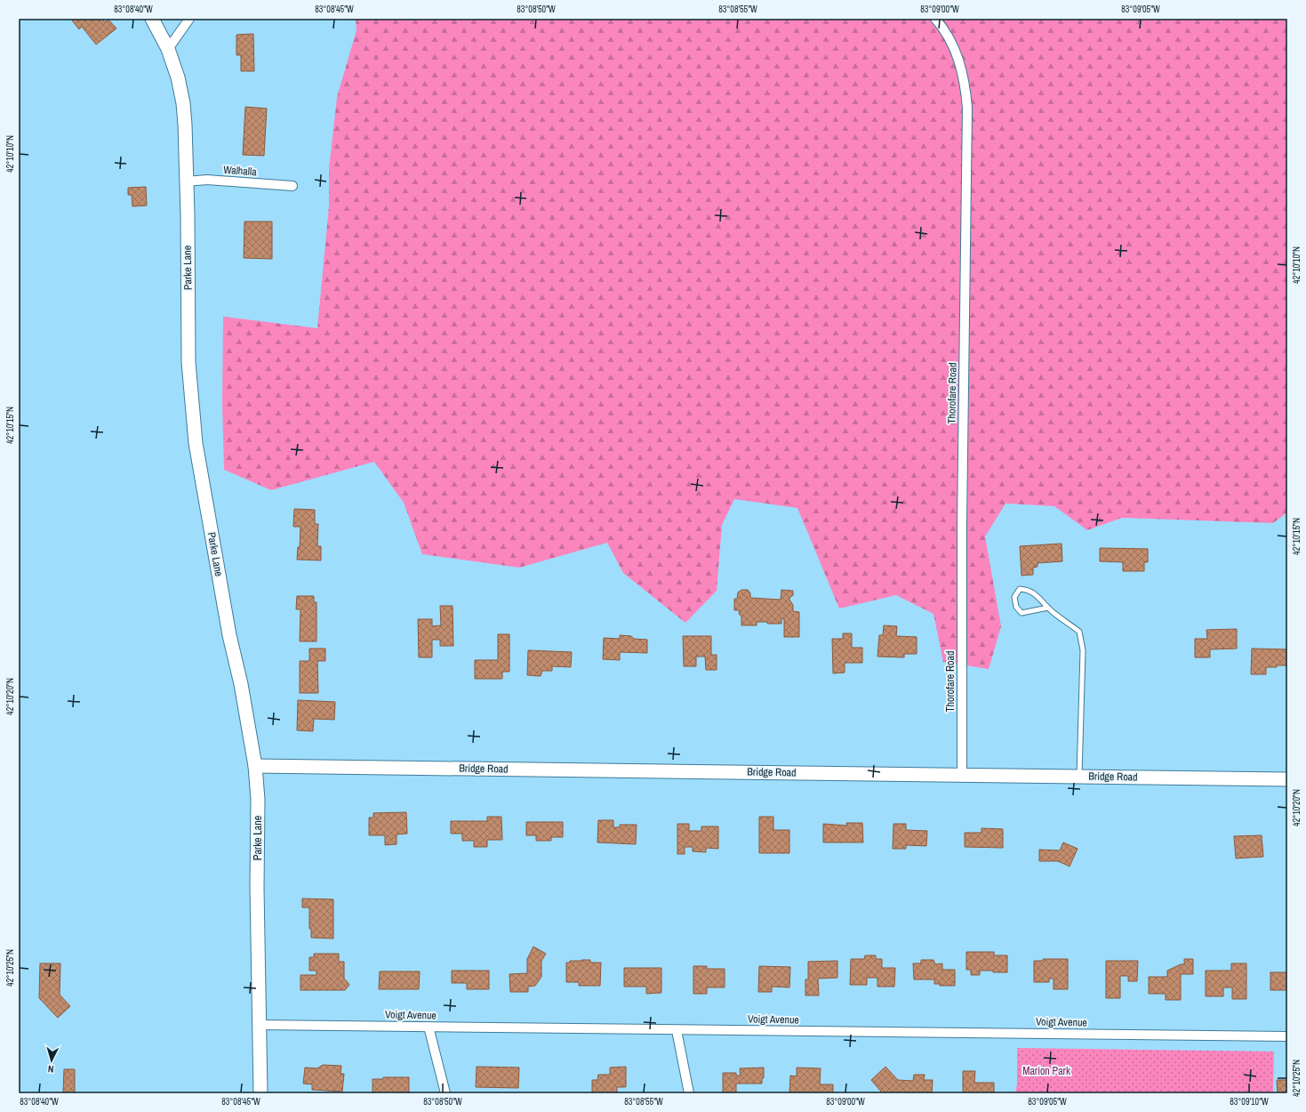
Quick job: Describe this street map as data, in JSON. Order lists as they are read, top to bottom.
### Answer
{
  "streets": {
    "main road": ["Parke Lane", "Bridge Road"],
    "street": ["Walhalla", "Thorofare Road", "Voigt Avenue"]
  },
  "crossings": [
    ["Walhalla", "Parke Lane"],
    ["Parke Lane", "Bridge Road"],
    ["Parke Lane", "Voigt Avenue"],
    ["Thorofare Road", "Bridge Road"]
  ],
  "parks": ["Marion Park"],
  "north": "bottom",
  "coordinates": [
    "83°08'40\"W",
    "83°08'45\"W",
    "83°08'50\"W",
    "83°08'55\"W",
    "83°09'00\"W",
    "83°09'05\"W",
    "42°10'10\"N",
    "42°10'15\"N",
    "42°10'20\"N",
    "42°10'25\"N",
    "83°09'10\"W"
  ]
}
